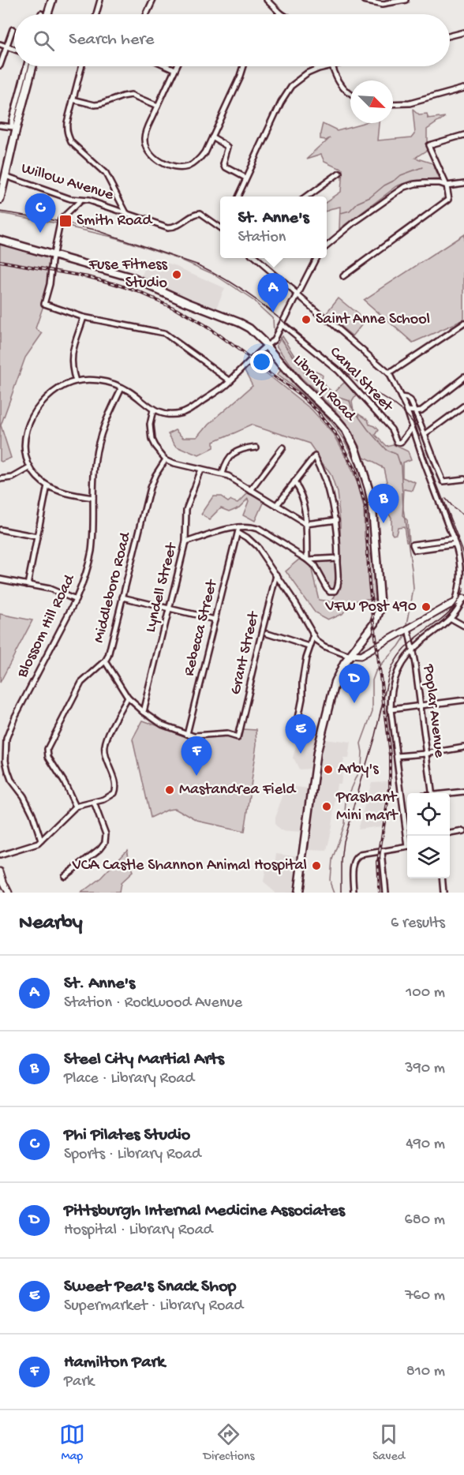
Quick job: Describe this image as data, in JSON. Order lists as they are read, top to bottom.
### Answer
{
  "streets": {
    "main road": ["Library Road"],
    "street": [
      "Willow Avenue",
      "Canal Street",
      "Middleboro Road",
      "Lyndell Street",
      "Blossom Hill Road",
      "Rebecca Street",
      "Grant Street",
      "Poplar Avenue"
    ]
  },
  "crossings": [
    ["Rebecca Street", "Grant Street"]
  ],
  "places": {
    "transit": ["Smith Road"],
    "other": [
      "Fuse Fitness Studio",
      "Saint Anne School",
      "VFW Post 490",
      "Arby's",
      "Mastandrea Field",
      "Prashant Mini mart",
      "VCA Castle Shannon Animal Hospital"
    ]
  },
  "north": "bottom right",
  "page": {
    "search": "Search here",
    "pins": [
      "C",
      "A",
      "B",
      "D",
      "E",
      "F"
    ],
    "popup": ["St. Anne's", "Station"],
    "heading": ["Nearby", "6 results"],
    "list": [
      {
        "mark": "A",
        "name": "St. Anne's",
        "note": "Station · Rockwood Avenue",
        "value": "100 m"
      },
      {
        "mark": "B",
        "name": "Steel City Martial Arts",
        "note": "Place · Library Road",
        "value": "390 m"
      },
      {
        "mark": "C",
        "name": "Phi Pilates Studio",
        "note": "Sports · Library Road",
        "value": "490 m"
      },
      {
        "mark": "D",
        "name": "Pittsburgh Internal Medicine Associates",
        "note": "Hospital · Library Road",
        "value": "680 m"
      },
      {
        "mark": "E",
        "name": "Sweet Pea's Snack Shop",
        "note": "Supermarket · Library Road",
        "value": "760 m"
      },
      {
        "mark": "F",
        "name": "Hamilton Park",
        "note": "Park",
        "value": "810 m"
      }
    ],
    "nav": ["Map", "Directions", "Saved"]
  }
}
